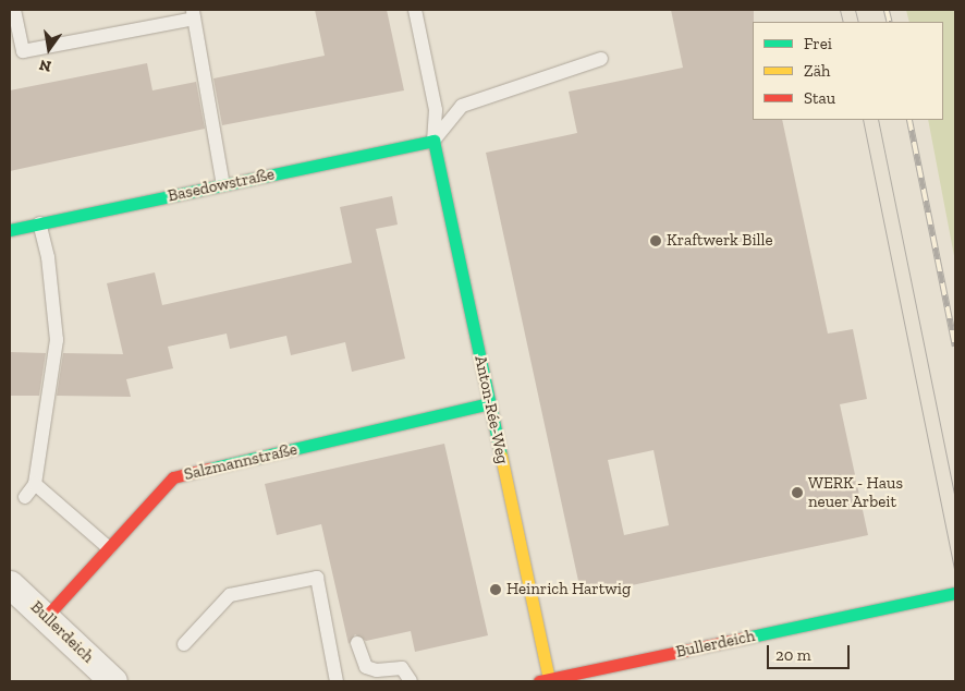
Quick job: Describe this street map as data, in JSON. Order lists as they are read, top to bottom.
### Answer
{
  "streets": {
    "street": [
      "Basedowstraße",
      "Anton-Rée-Weg",
      "Salzmannstraße",
      "Bullerdeich"
    ]
  },
  "crossings": [
    ["Basedowstraße", "Anton-Rée-Weg"],
    ["Anton-Rée-Weg", "Salzmannstraße"],
    ["Anton-Rée-Weg", "Bullerdeich"],
    ["Salzmannstraße", "Bullerdeich"]
  ],
  "places": ["Kraftwerk Bille", "WERK - Haus neuer Arbeit", "Heinrich Hartwig"],
  "legend": ["Frei", "Zäh", "Stau"],
  "scale_bar": "20 m",
  "north": "bottom"
}
